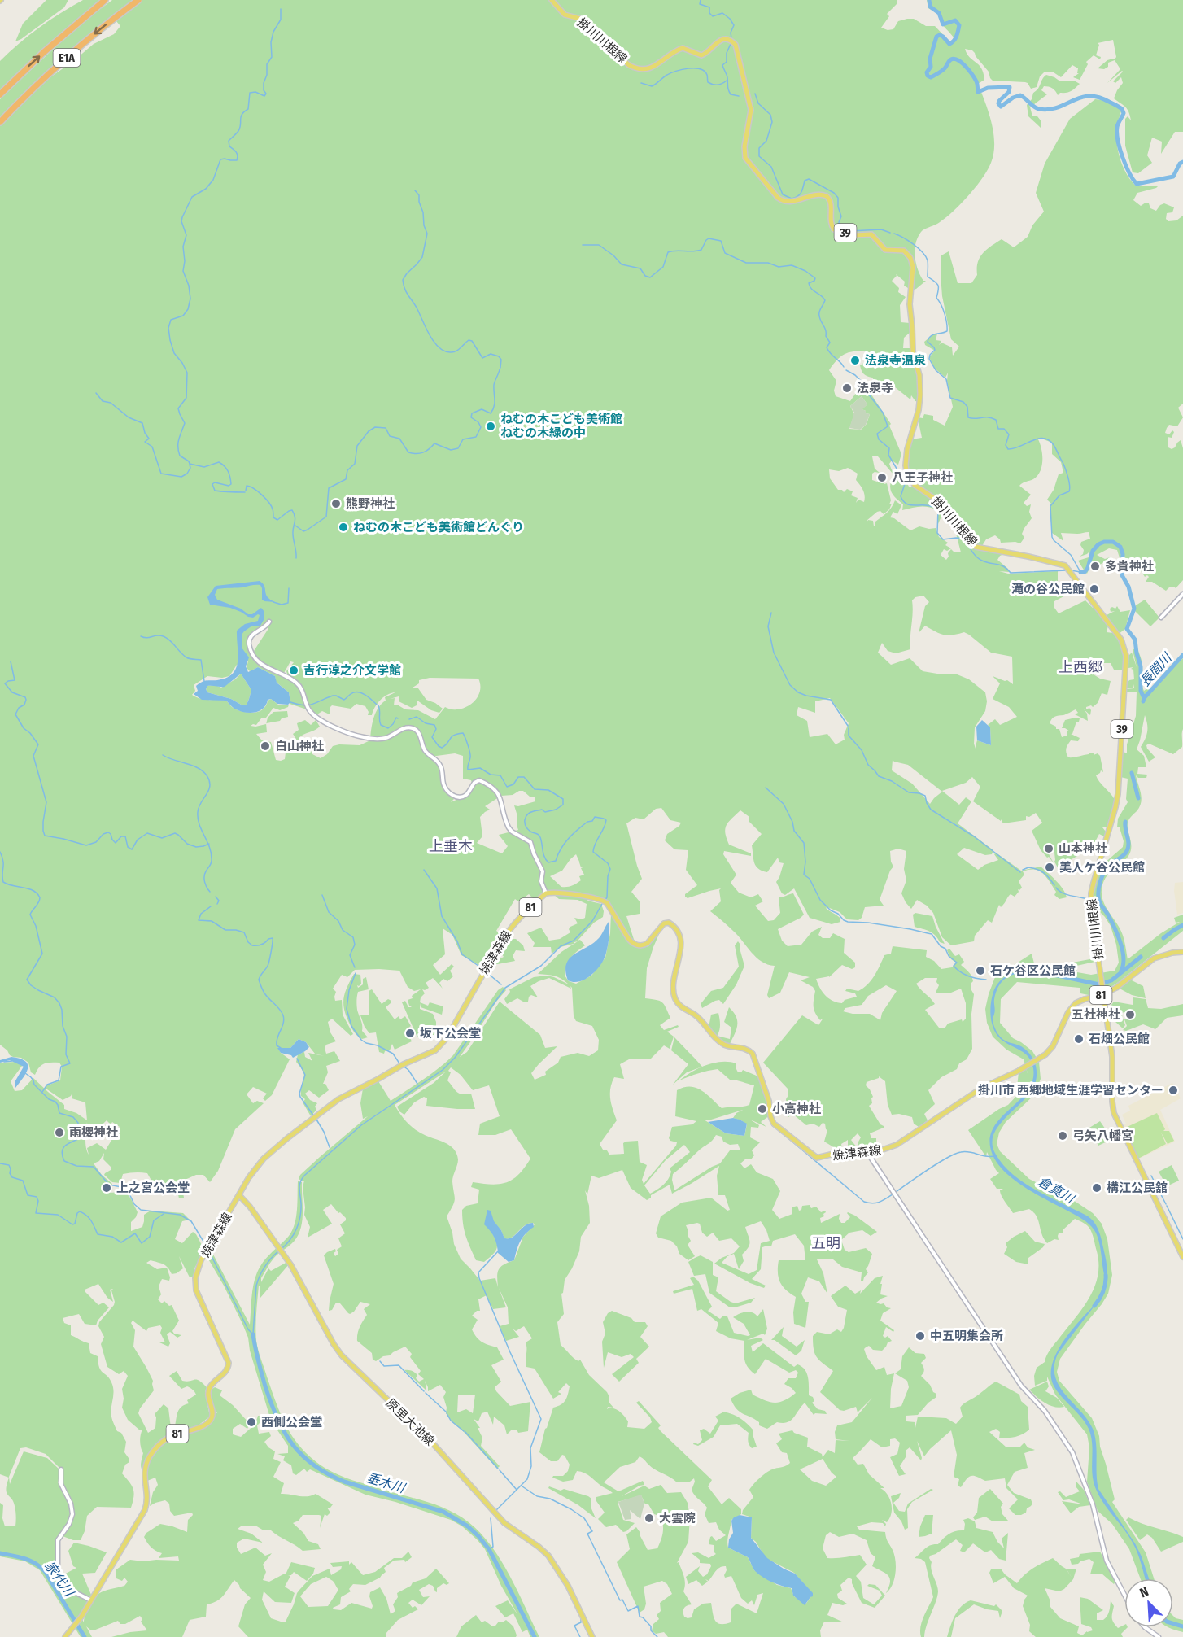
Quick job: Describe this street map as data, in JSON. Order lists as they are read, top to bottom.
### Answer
{
  "streets": {
    "highway": ["E1A"],
    "main road": [
      "掛川川根線",
      "39",
      "81",
      "焼津森線",
      "原里大池線"
    ]
  },
  "crossings": [
    ["掛川川根線", "焼津森線"],
    ["焼津森線", "原里大池線"]
  ],
  "districts": ["上西郷", "上垂木", "五明"],
  "water": [
    "長間川",
    "倉真川",
    "垂木川",
    "家代川"
  ],
  "places": [
    "法泉寺温泉",
    "法泉寺",
    "ねむの木こども美術館 ねむの木緑の中",
    "八王子神社",
    "熊野神社",
    "ねむの木こども美術館どんぐり",
    "多貴神社",
    "滝の谷公民館",
    "吉行淳之介文学館",
    "白山神社",
    "山本神社",
    "美人ケ谷公民館",
    "石ケ谷区公民館",
    "五社神社",
    "坂下公会堂",
    "石畑公民館",
    "掛川市 西郷地域生涯学習センター",
    "小高神社",
    "雨櫻神社",
    "弓矢八幡宮",
    "上之宮公会堂",
    "構江公民舘",
    "中五明集会所",
    "西側公会堂",
    "大雲院"
  ],
  "north": "top left"
}
